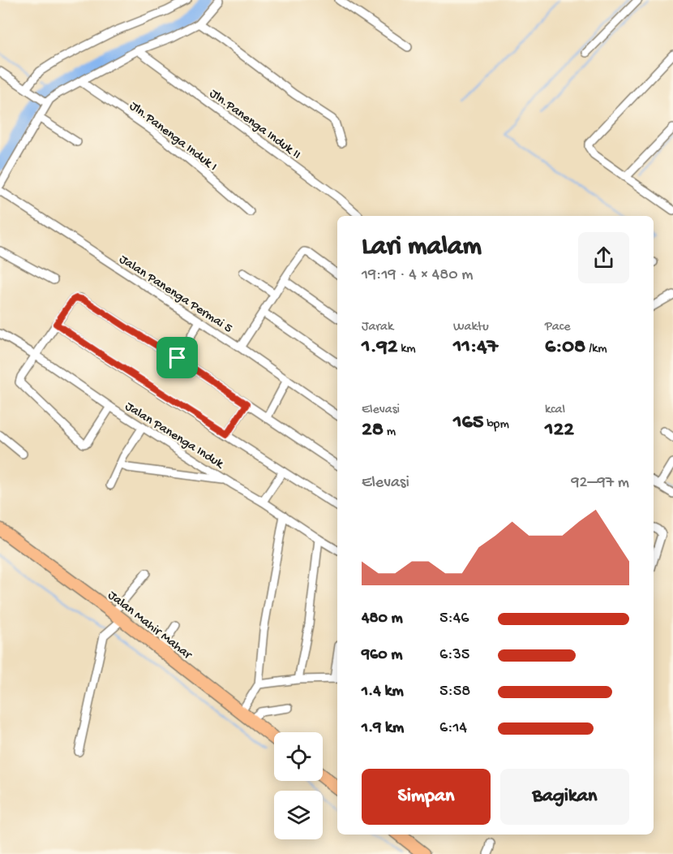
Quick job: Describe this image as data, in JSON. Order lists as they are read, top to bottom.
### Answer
{
  "streets": {
    "highway": ["Jalan Mahir Mahar"],
    "street": [
      "Jln.Panenga Induk II",
      "Jln.Panenga Induk I",
      "Jalan Panenga Permai 5",
      "Jalan Panenga Induk"
    ]
  },
  "page": {
    "heading": ["Lari malam", "19:19 · 4 × 480 m"],
    "stats": [
      ["Jarak", "1.92 km"],
      ["Waktu", "11:47"],
      ["Pace", "6:08 /km"],
      ["Elevasi", "28 m"],
      ["165 bpm"],
      ["kcal", "122"]
    ],
    "chart": ["Elevasi", "92–97 m"],
    "list": [
      {
        "name": "480 m",
        "note": "5:46"
      },
      {
        "name": "960 m",
        "note": "6:35"
      },
      {
        "name": "1.4 km",
        "note": "5:58"
      },
      {
        "name": "1.9 km",
        "note": "6:14"
      }
    ],
    "buttons": ["Simpan", "Bagikan"]
  }
}
